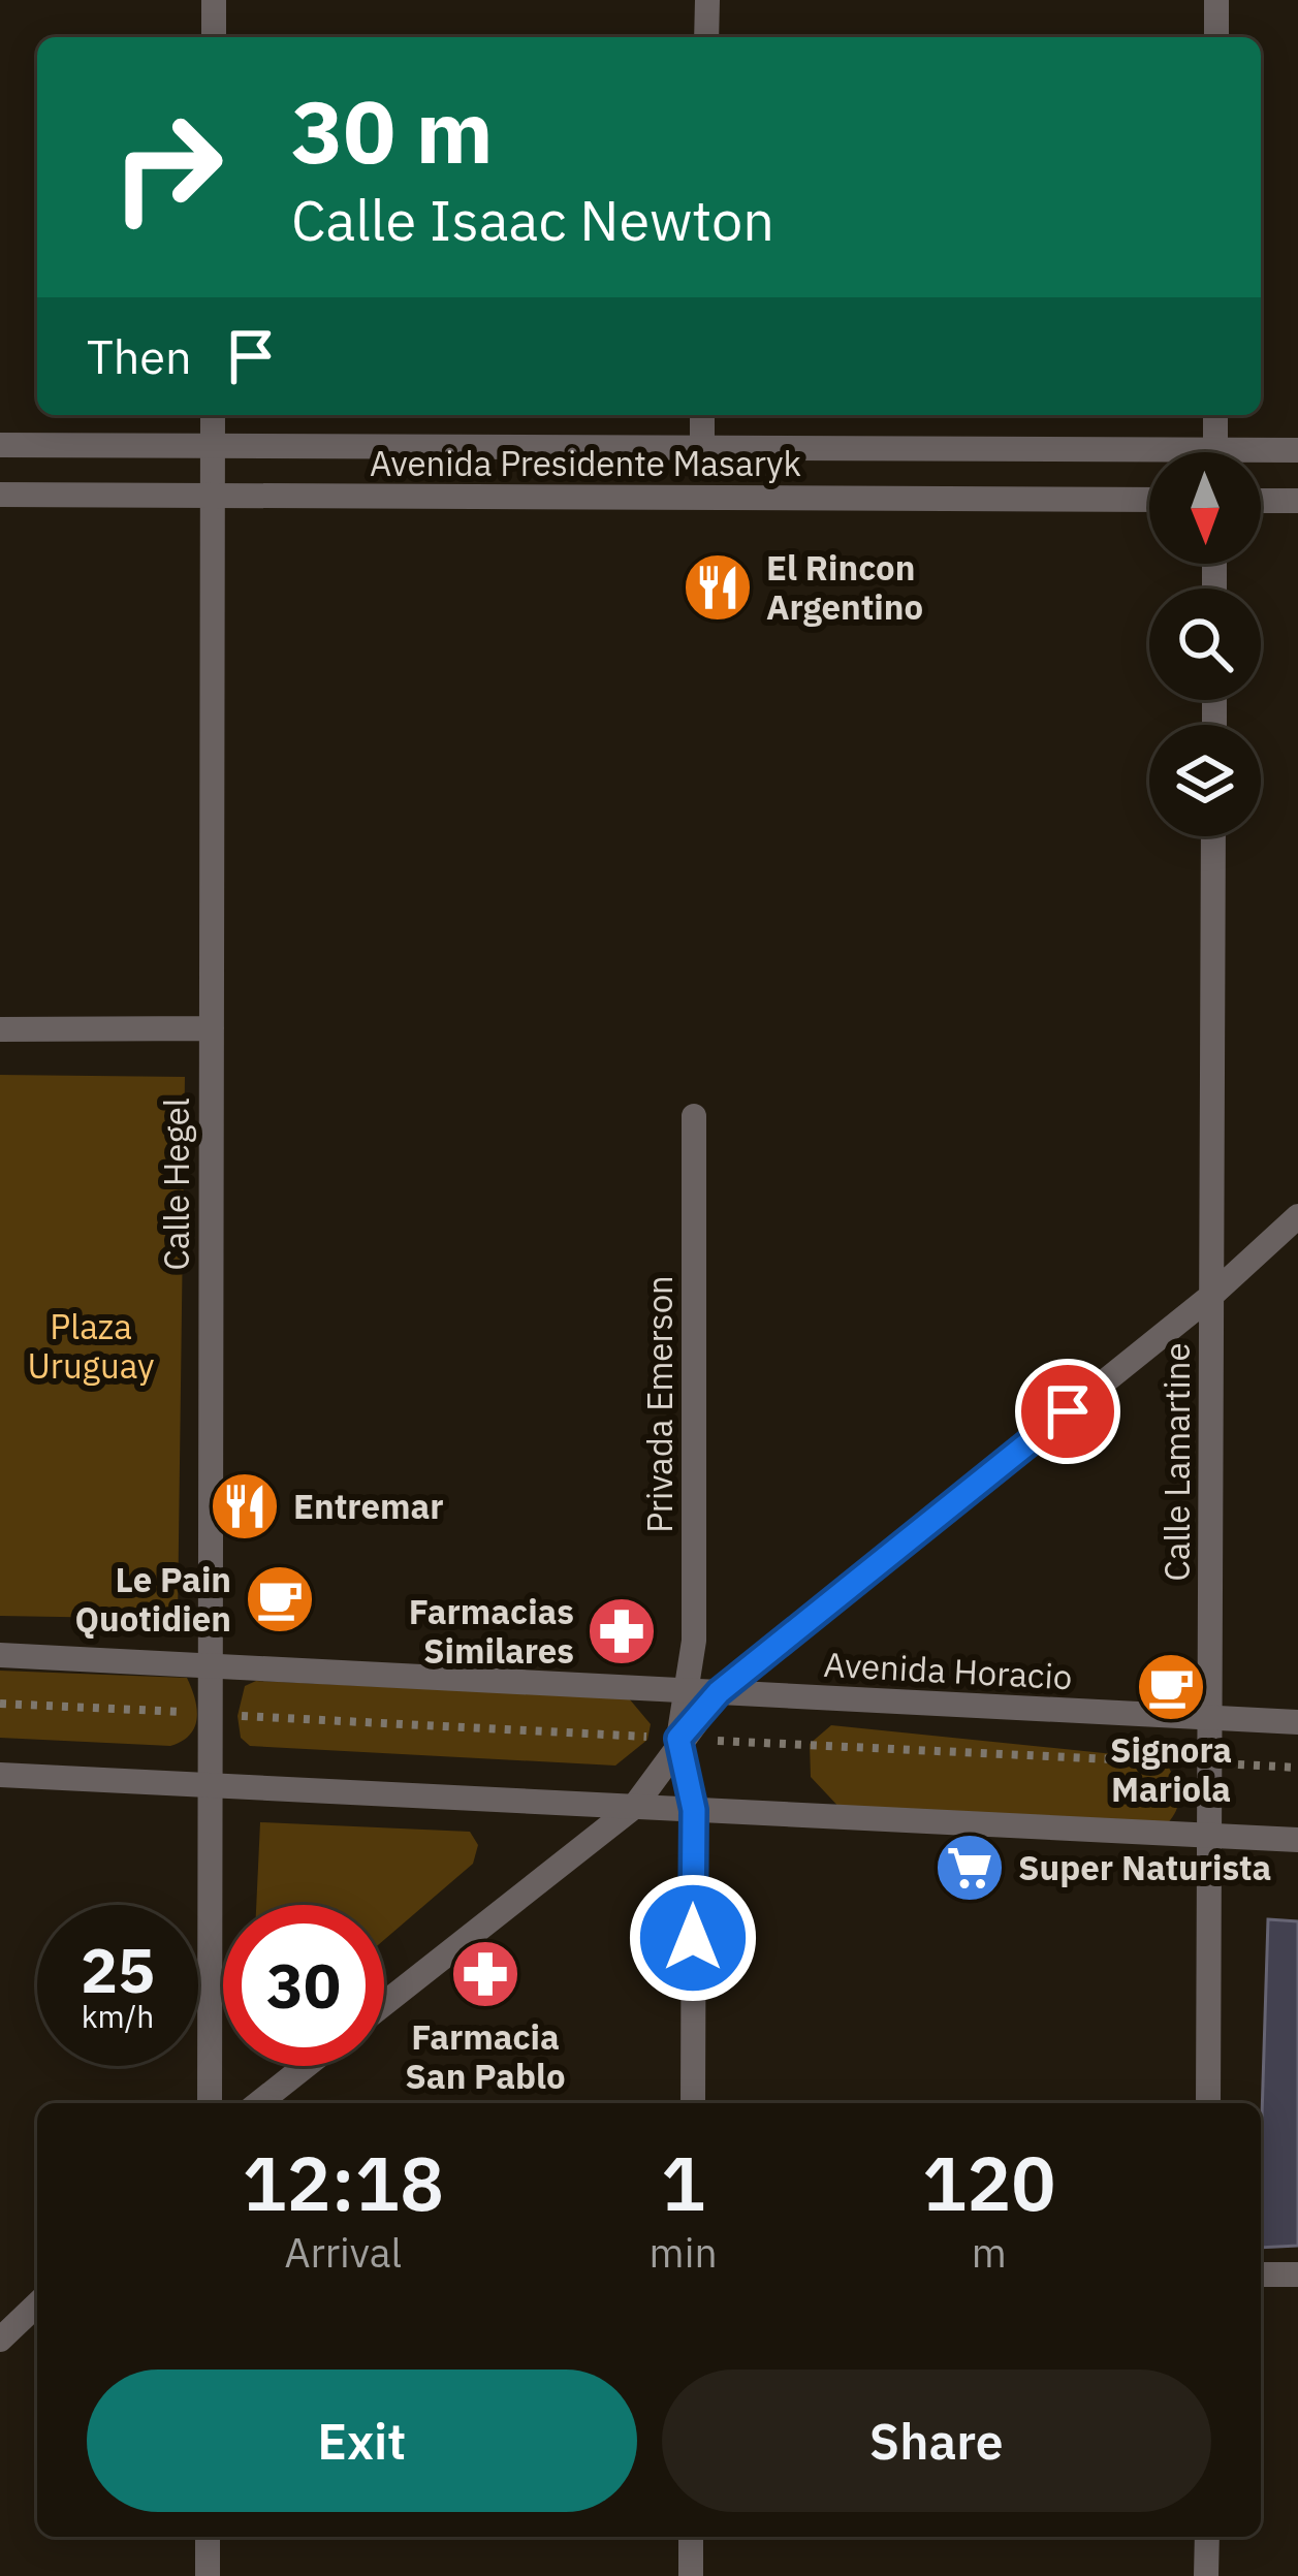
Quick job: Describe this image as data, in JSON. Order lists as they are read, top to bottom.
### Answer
{
  "streets": {
    "street": [
      "Avenida Presidente Masaryk",
      "Calle Hegel",
      "Privada Emerson",
      "Calle Lamartine",
      "Avenida Horacio"
    ]
  },
  "crossings": [
    ["Avenida Presidente Masaryk", "Calle Hegel"],
    ["Calle Hegel", "Avenida Horacio"],
    ["Privada Emerson", "Avenida Horacio"],
    ["Calle Lamartine", "Avenida Horacio"]
  ],
  "parks": ["Plaza Uruguay"],
  "places": {
    "restaurant": ["El Rincon Argentino", "Entremar"],
    "cafe": ["Le Pain Quotidien", "Signora Mariola"],
    "pharmacy": ["Farmacias Similares", "Farmacia San Pablo"],
    "supermarket": ["Super Naturista"]
  },
  "north": "bottom",
  "page": {
    "turn": ["30 m", "Calle Isaac Newton"],
    "then": "Then",
    "speed": "25 km/h",
    "limit": "30",
    "eta": [
      "12:18",
      "Arrival",
      "1",
      "min",
      "120",
      "m"
    ],
    "buttons": ["Exit", "Share"]
  }
}
